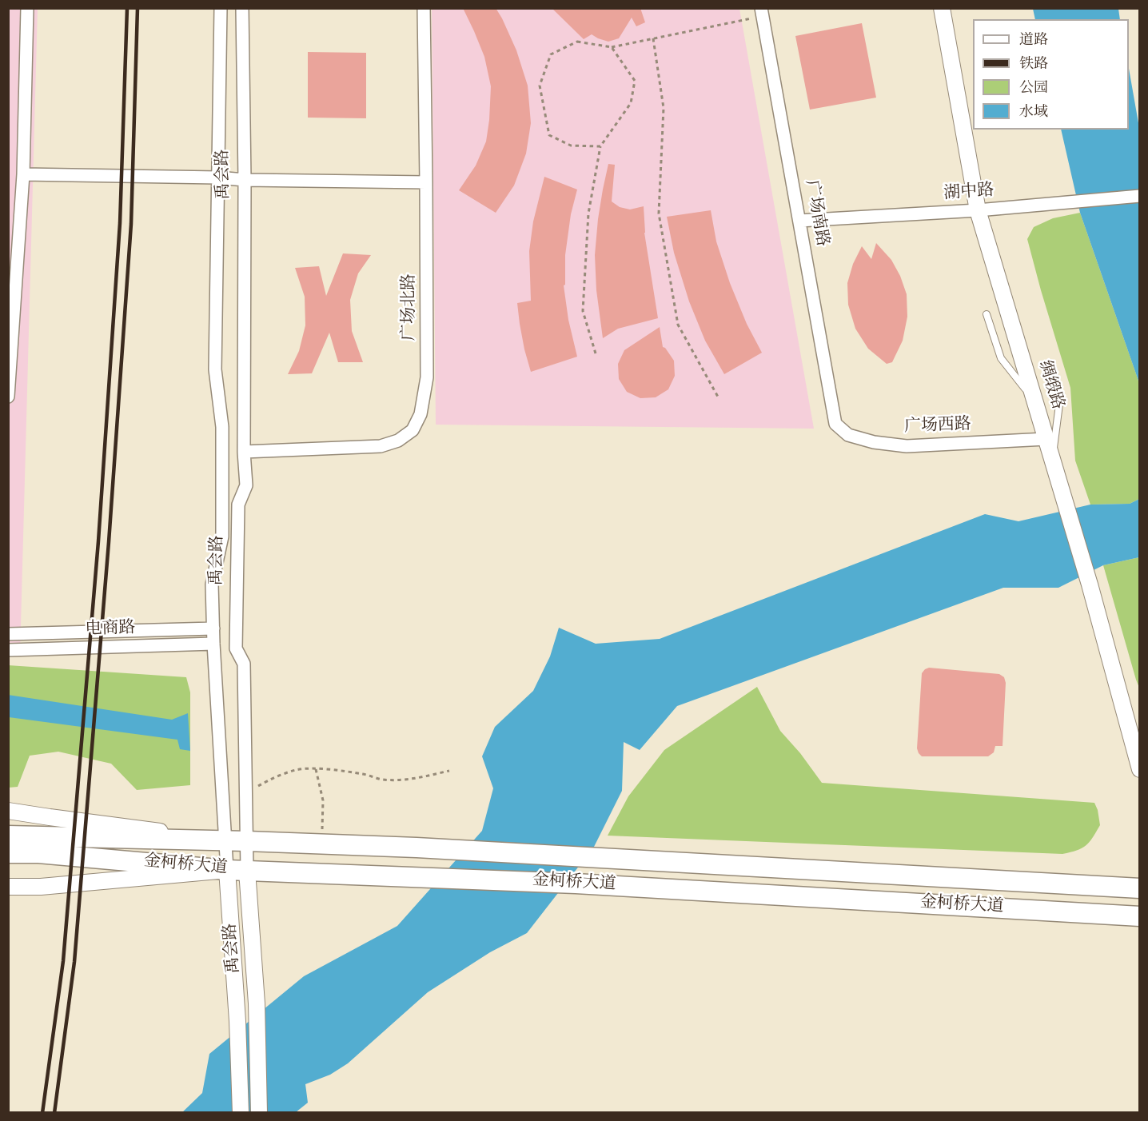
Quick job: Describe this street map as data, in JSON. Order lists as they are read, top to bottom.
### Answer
{
  "streets": {
    "main road": ["金柯桥大道"],
    "street": [
      "禹会路",
      "湖中路",
      "广场南路",
      "广场北路",
      "绸缎路",
      "广场西路",
      "电商路"
    ]
  },
  "crossings": [
    ["禹会路", "广场北路"],
    ["禹会路", "电商路"],
    ["禹会路", "金柯桥大道"],
    ["湖中路", "广场南路"],
    ["湖中路", "绸缎路"],
    ["广场南路", "广场西路"],
    ["绸缎路", "广场西路"]
  ],
  "legend": [
    "道路",
    "铁路",
    "公园",
    "水域"
  ]
}
